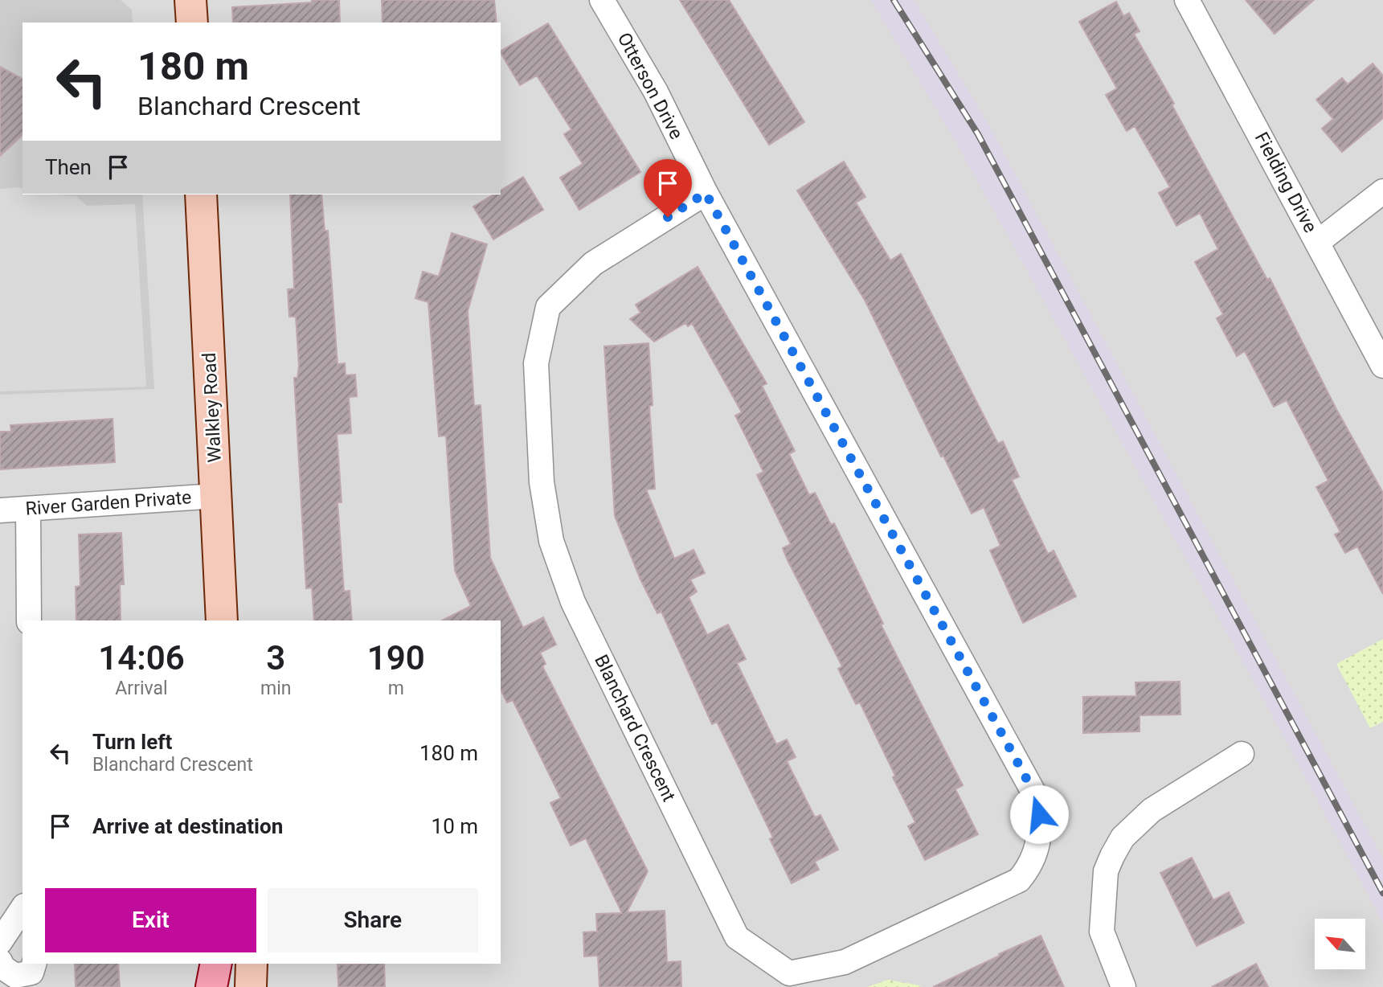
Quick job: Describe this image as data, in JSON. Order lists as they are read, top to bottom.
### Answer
{
  "streets": {
    "main road": ["Walkley Road"],
    "street": [
      "Otterson Drive",
      "Fielding Drive",
      "River Garden Private",
      "Blanchard Crescent"
    ]
  },
  "crossings": [
    ["Otterson Drive", "Blanchard Crescent"],
    ["Walkley Road", "River Garden Private"]
  ],
  "north": "top left",
  "page": {
    "turn": ["180 m", "Blanchard Crescent"],
    "then": "Then",
    "eta": [
      "14:06",
      "Arrival",
      "3",
      "min",
      "190",
      "m"
    ],
    "list": [
      {
        "name": "Turn left",
        "note": "Blanchard Crescent",
        "value": "180 m"
      },
      {
        "name": "Arrive at destination",
        "value": "10 m"
      }
    ],
    "buttons": ["Exit", "Share"]
  }
}
